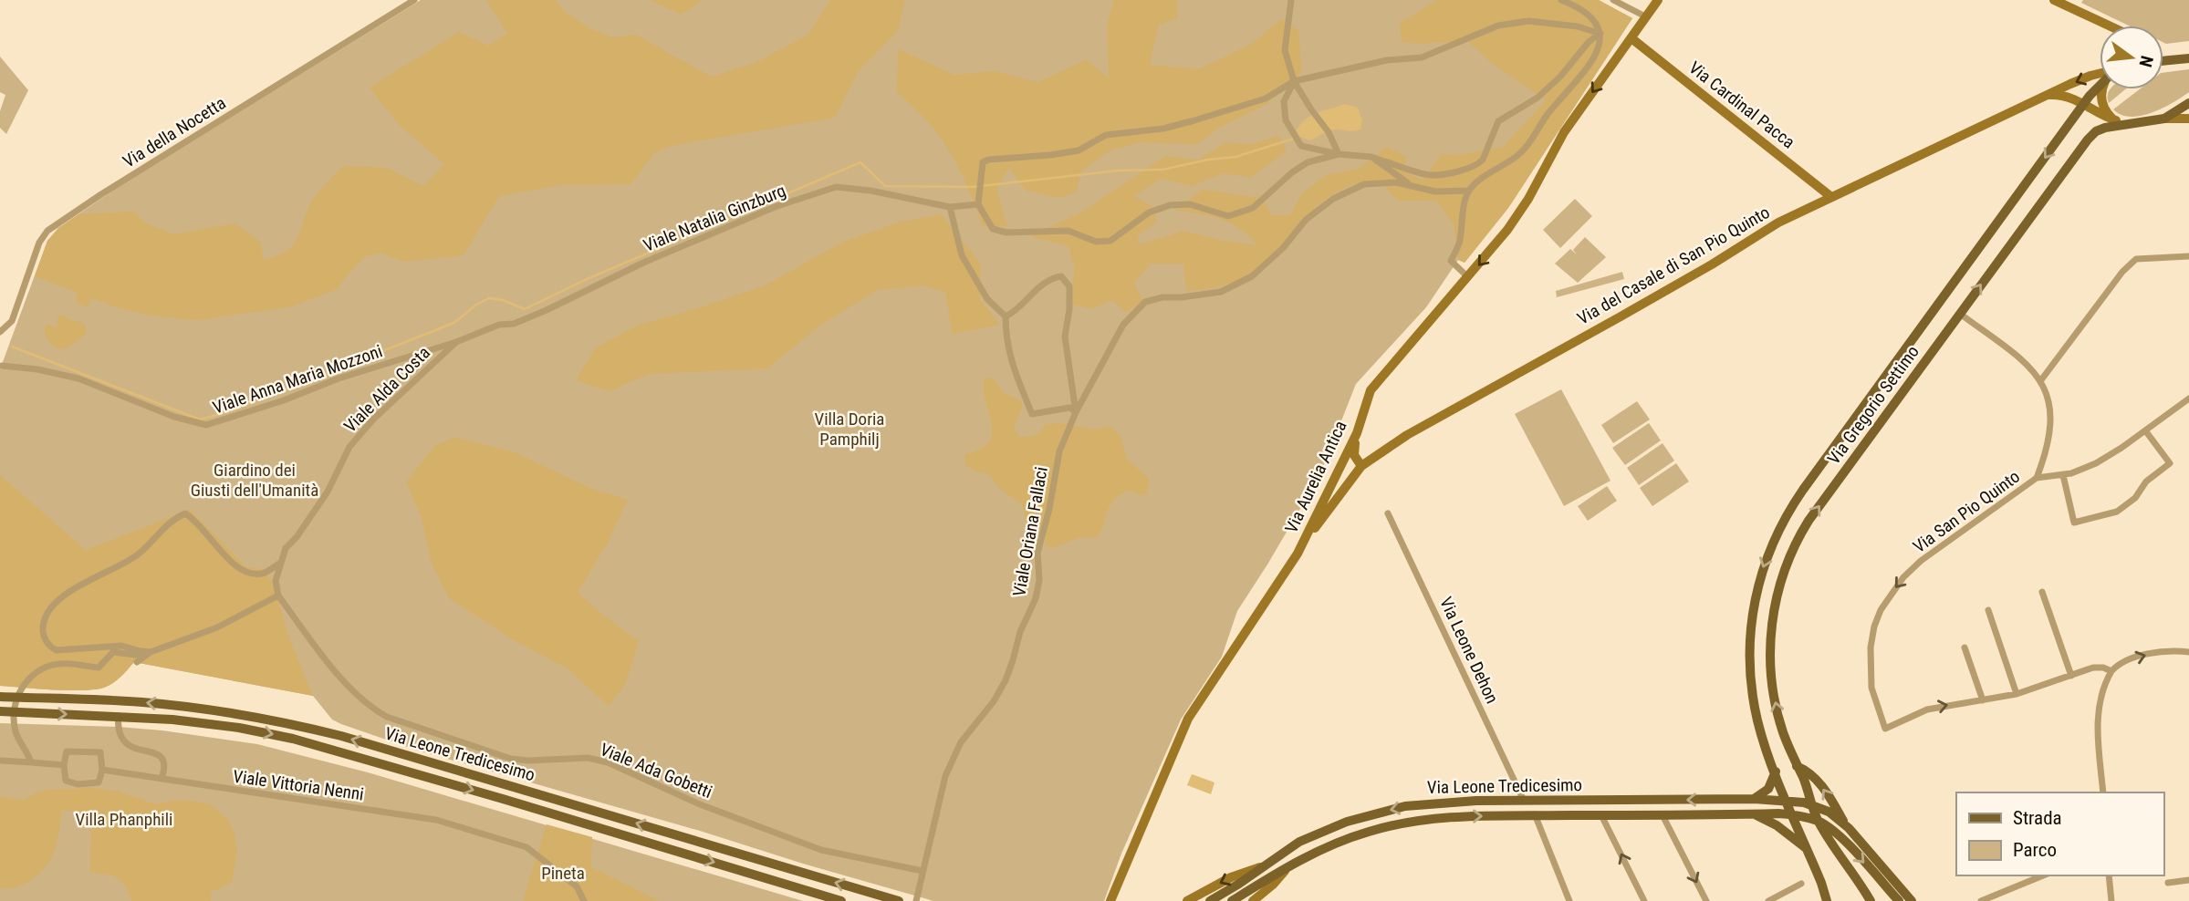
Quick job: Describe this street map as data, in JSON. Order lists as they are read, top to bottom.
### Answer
{
  "streets": {
    "main road": [
      "Via Cardinal Pacca",
      "Via del Casale di San Pio Quinto",
      "Via Gregorio Settimo",
      "Via Aurelia Antica",
      "Via Leone Tredicesimo"
    ],
    "street": [
      "Via della Nocetta",
      "Viale Natalia Ginzburg",
      "Viale Anna Maria Mozzoni",
      "Viale Alda Costa",
      "Via San Pio Quinto",
      "Viale Oriana Fallaci",
      "Via Leone Dehon",
      "Viale Ada Gobetti",
      "Viale Vittoria Nenni"
    ]
  },
  "crossings": [
    ["Via Cardinal Pacca", "Via del Casale di San Pio Quinto"],
    ["Via Cardinal Pacca", "Via Aurelia Antica"],
    ["Viale Natalia Ginzburg", "Viale Anna Maria Mozzoni"],
    ["Viale Natalia Ginzburg", "Viale Alda Costa"],
    ["Via del Casale di San Pio Quinto", "Via Aurelia Antica"],
    ["Viale Anna Maria Mozzoni", "Viale Alda Costa"],
    ["Via Gregorio Settimo", "Via Leone Tredicesimo"],
    ["Viale Oriana Fallaci", "Viale Ada Gobetti"],
    ["Via Leone Dehon", "Via Leone Tredicesimo"]
  ],
  "parks": [
    "Villa Doria Pamphilj",
    "Giardino dei Giusti dell'Umanità",
    "Villa Phanphili",
    "Pineta"
  ],
  "legend": ["Strada", "Parco"],
  "north": "right"
}
